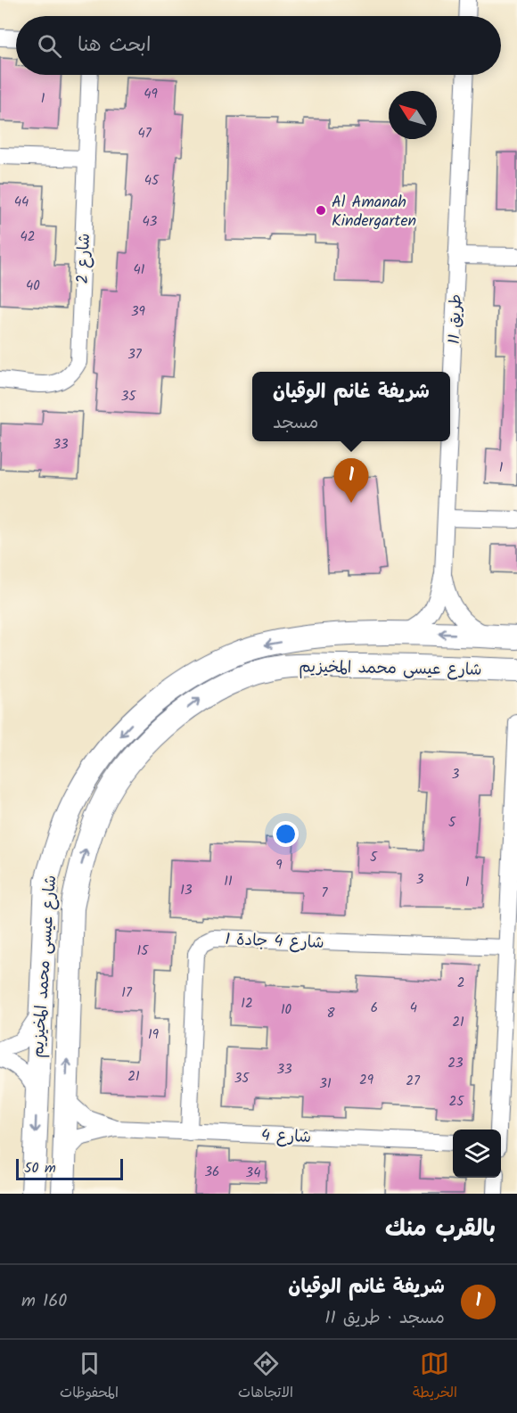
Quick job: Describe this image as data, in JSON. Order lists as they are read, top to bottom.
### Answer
{
  "streets": {
    "street": [
      "شارع 2",
      "طريق 11",
      "شارع عيسى محمد المخيزيم",
      "شارع 4 جادة 1",
      "شارع 4"
    ]
  },
  "crossings": [
    ["طريق 11", "شارع عيسى محمد المخيزيم"],
    ["شارع عيسى محمد المخيزيم", "شارع 4"],
    ["شارع 4 جادة 1", "شارع 4"]
  ],
  "places": ["Al Amanah Kindergarten"],
  "house_numbers": [
    "49",
    "1",
    "47",
    "45",
    "44",
    "43",
    "42",
    "41",
    "40",
    "39",
    "37",
    "35",
    "33",
    "1",
    "3",
    "5",
    "5",
    "9",
    "3",
    "11",
    "1",
    "13",
    "7",
    "15",
    "2",
    "17",
    "12",
    "6",
    "4",
    "10",
    "8",
    "21",
    "19",
    "23",
    "33",
    "21",
    "35",
    "29",
    "27",
    "31",
    "25",
    "36",
    "34"
  ],
  "scale_bar": "50 m",
  "north": "top left",
  "page": {
    "search": "ابحث هنا",
    "popup": ["شريفة غانم الوقيان", "مسجد"],
    "pins": "1",
    "scale": "50 m",
    "heading": "بالقرب منك",
    "list": [
      {
        "mark": "1",
        "name": "شريفة غانم الوقيان",
        "note": "مسجد · طريق 11",
        "value": "160 m"
      }
    ],
    "nav": ["الخريطة", "الاتجاهات", "المحفوظات"]
  }
}
